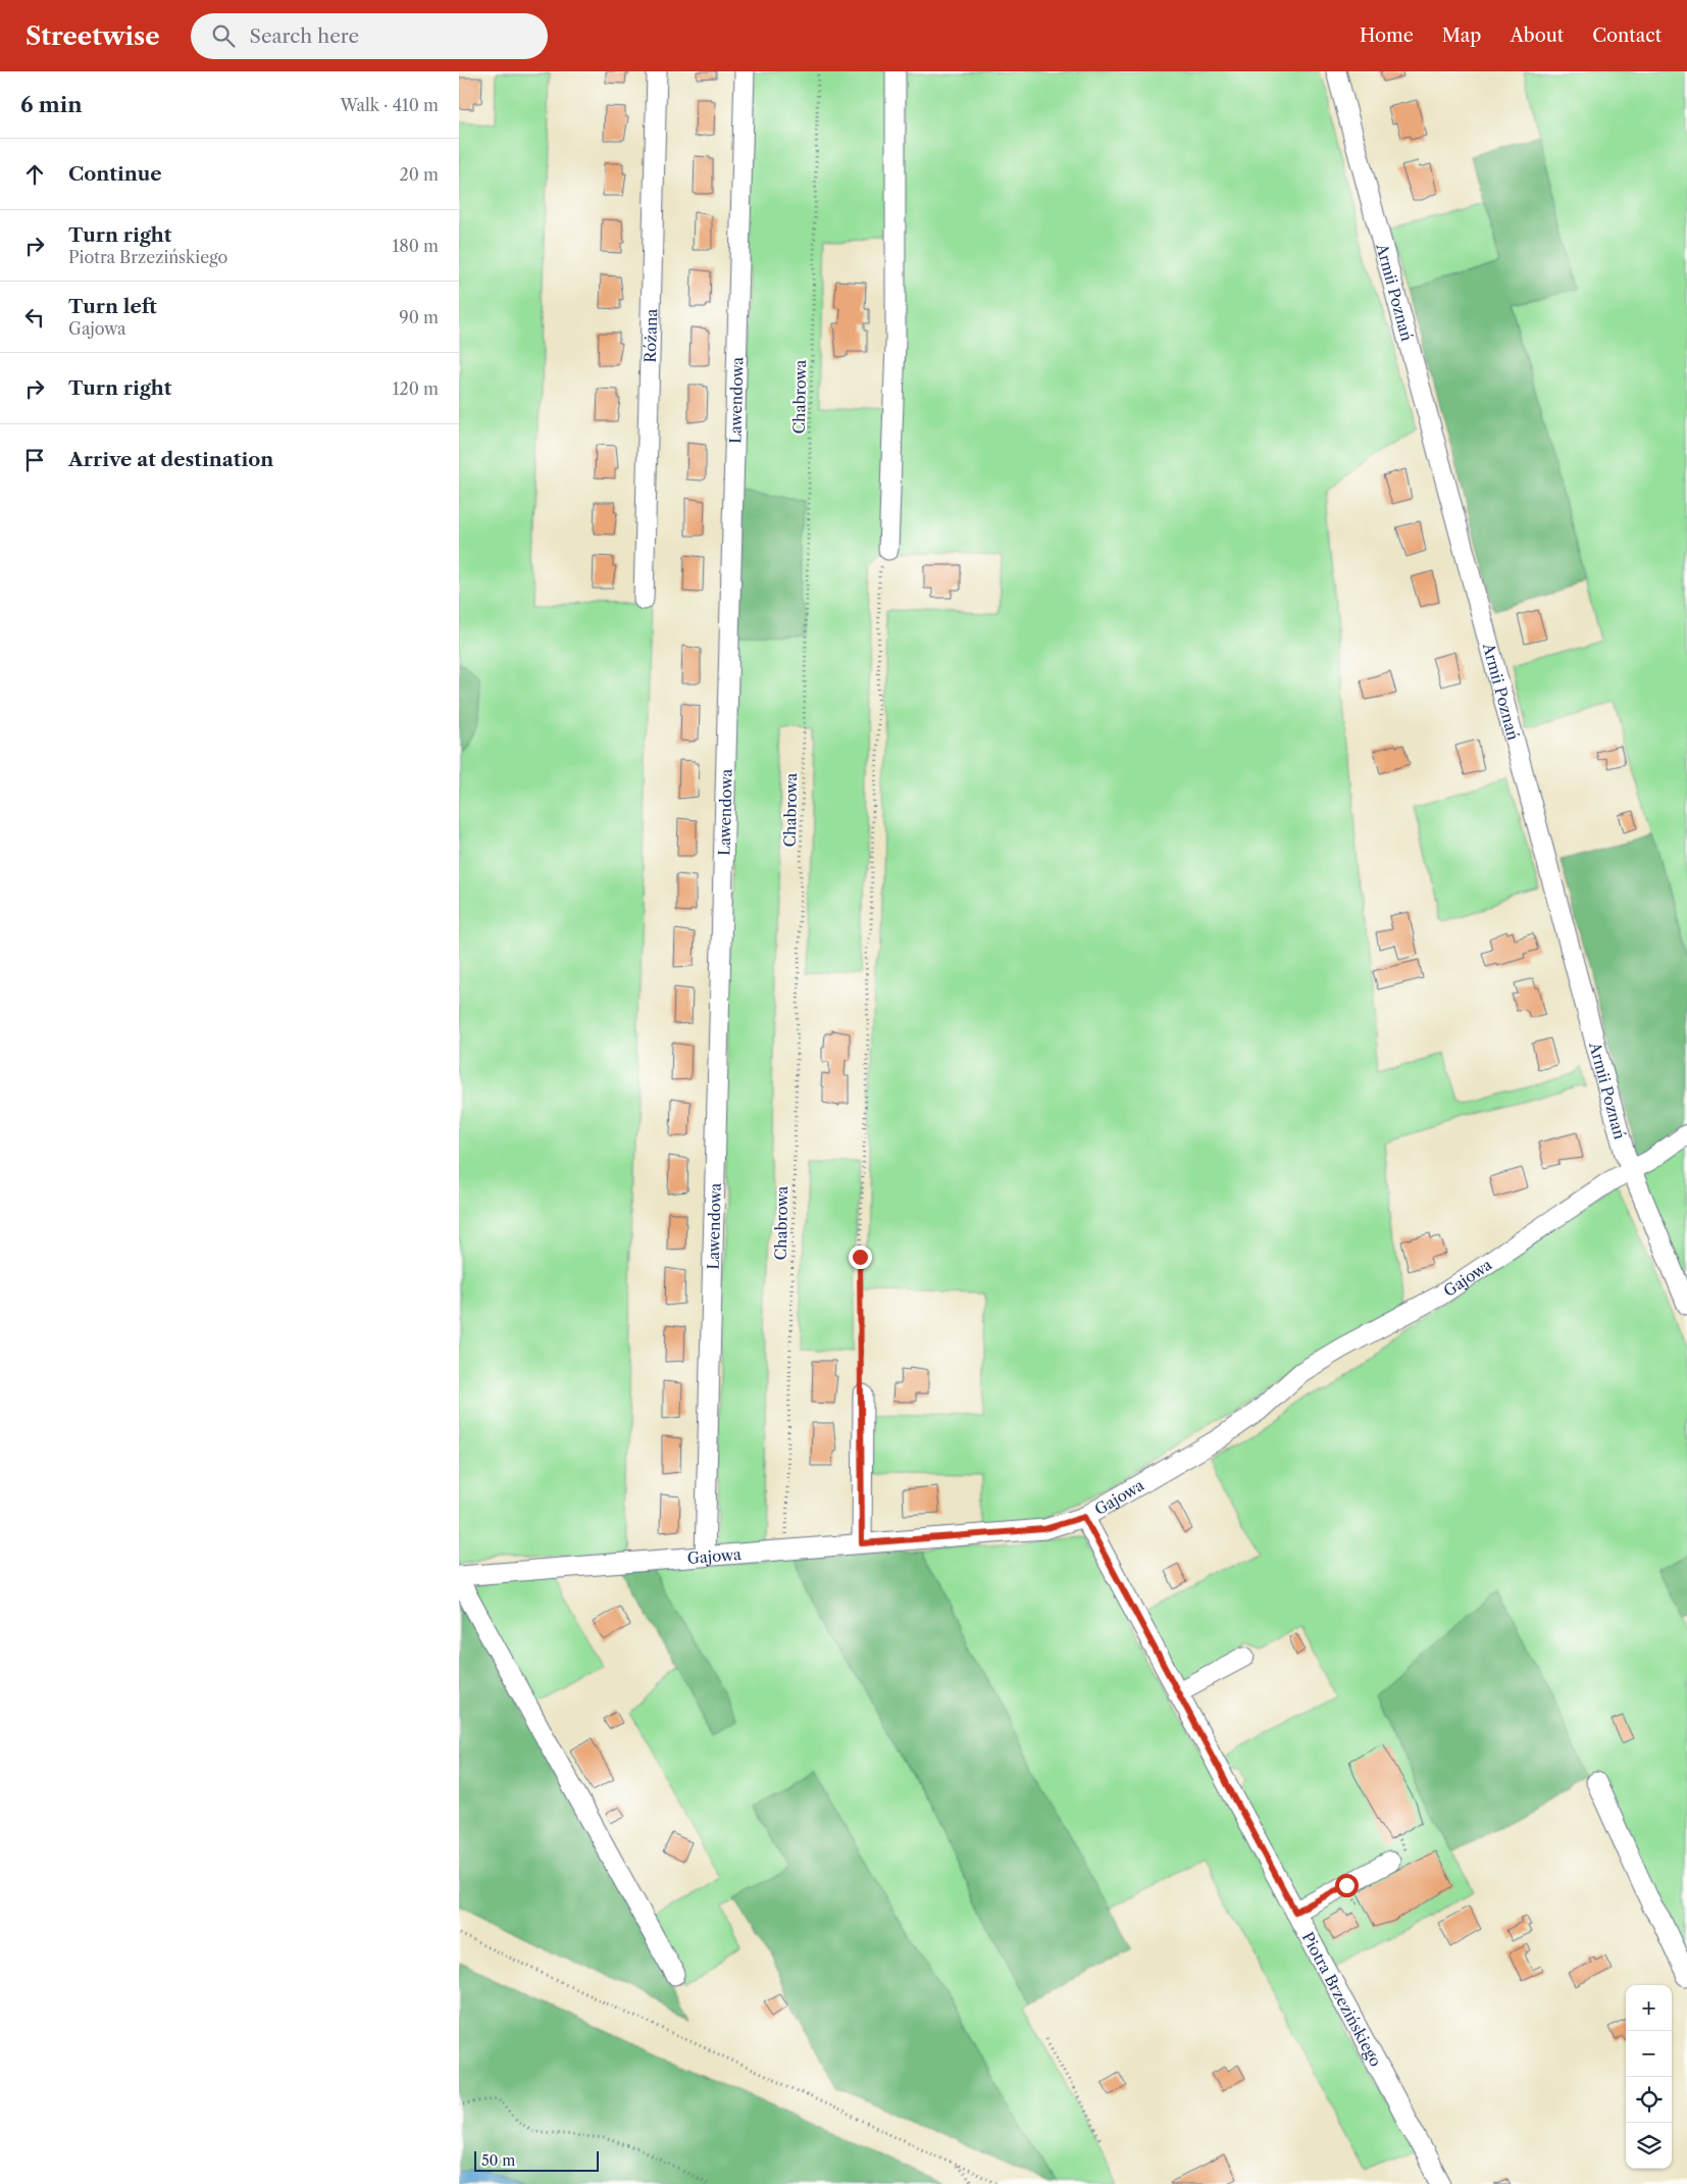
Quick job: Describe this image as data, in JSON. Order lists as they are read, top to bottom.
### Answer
{
  "streets": {
    "street": [
      "Armii Poznań",
      "Różana",
      "Lawendowa",
      "Gajowa",
      "Piotra Brzezińskiego"
    ],
    "path": ["Chabrowa"]
  },
  "crossings": [
    ["Armii Poznań", "Gajowa"],
    ["Chabrowa", "Gajowa"],
    ["Lawendowa", "Gajowa"],
    ["Gajowa", "Piotra Brzezińskiego"]
  ],
  "scale_bar": "50 m",
  "page": {
    "header": "Streetwise",
    "search": "Search here",
    "nav": [
      "Home",
      "Map",
      "About",
      "Contact"
    ],
    "heading": ["6 min", "Walk · 410 m"],
    "list": [
      ["Continue", "20 m"],
      ["Turn right", "Piotra Brzezińskiego", "180 m"],
      ["Turn left", "Gajowa", "90 m"],
      ["Turn right", "120 m"],
      "Arrive at destination"
    ],
    "map_buttons": ["+", "−"],
    "scale": "50 m"
  }
}
